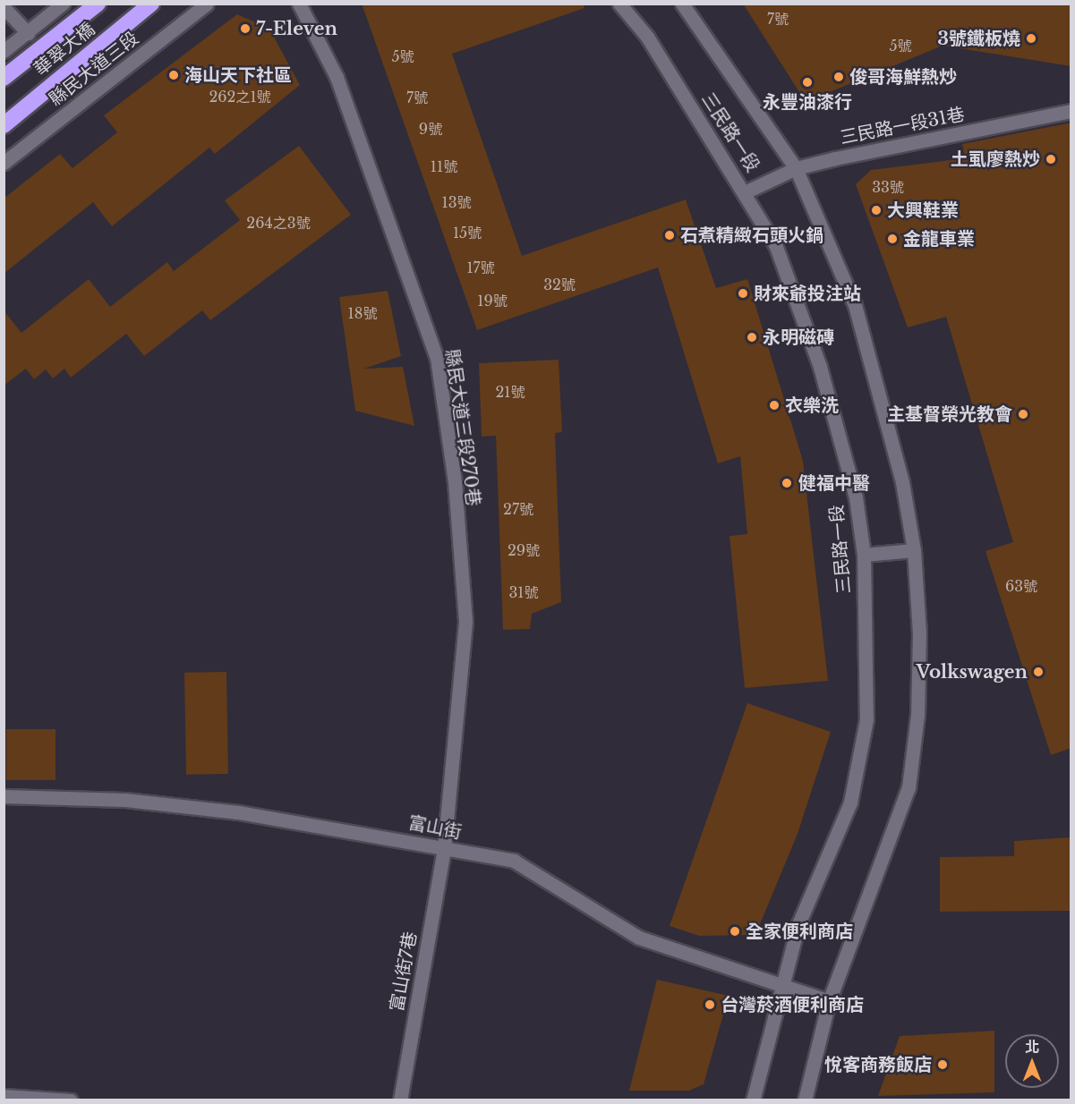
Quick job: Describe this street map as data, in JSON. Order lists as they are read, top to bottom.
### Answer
{
  "streets": {
    "highway": ["華翠大橋"],
    "street": [
      "縣民大道三段",
      "三民路一段31巷",
      "三民路一段",
      "縣民大道三段270巷",
      "富山街",
      "富山街7巷"
    ]
  },
  "crossings": [
    ["三民路一段31巷", "三民路一段"],
    ["三民路一段", "富山街"],
    ["縣民大道三段270巷", "富山街"],
    ["縣民大道三段270巷", "富山街7巷"],
    ["富山街", "富山街7巷"]
  ],
  "places": [
    "7-Eleven",
    "3號鐵板燒",
    "海山天下社區",
    "俊哥海鮮熱炒",
    "永豐油漆行",
    "土虱廖熱炒",
    "大興鞋業",
    "石煮精緻石頭火鍋",
    "金龍車業",
    "財來爺投注站",
    "永明磁磚",
    "衣樂洗",
    "主基督榮光教會",
    "健福中醫",
    "Volkswagen",
    "全家便利商店",
    "台灣菸酒便利商店",
    "悅客商務飯店"
  ],
  "house_numbers": [
    "7號",
    "5號",
    "5號",
    "262之1號",
    "7號",
    "9號",
    "11號",
    "33號",
    "13號",
    "264之3號",
    "15號",
    "17號",
    "32號",
    "19號",
    "18號",
    "21號",
    "27號",
    "29號",
    "63號",
    "31號"
  ],
  "north": "top"
}
